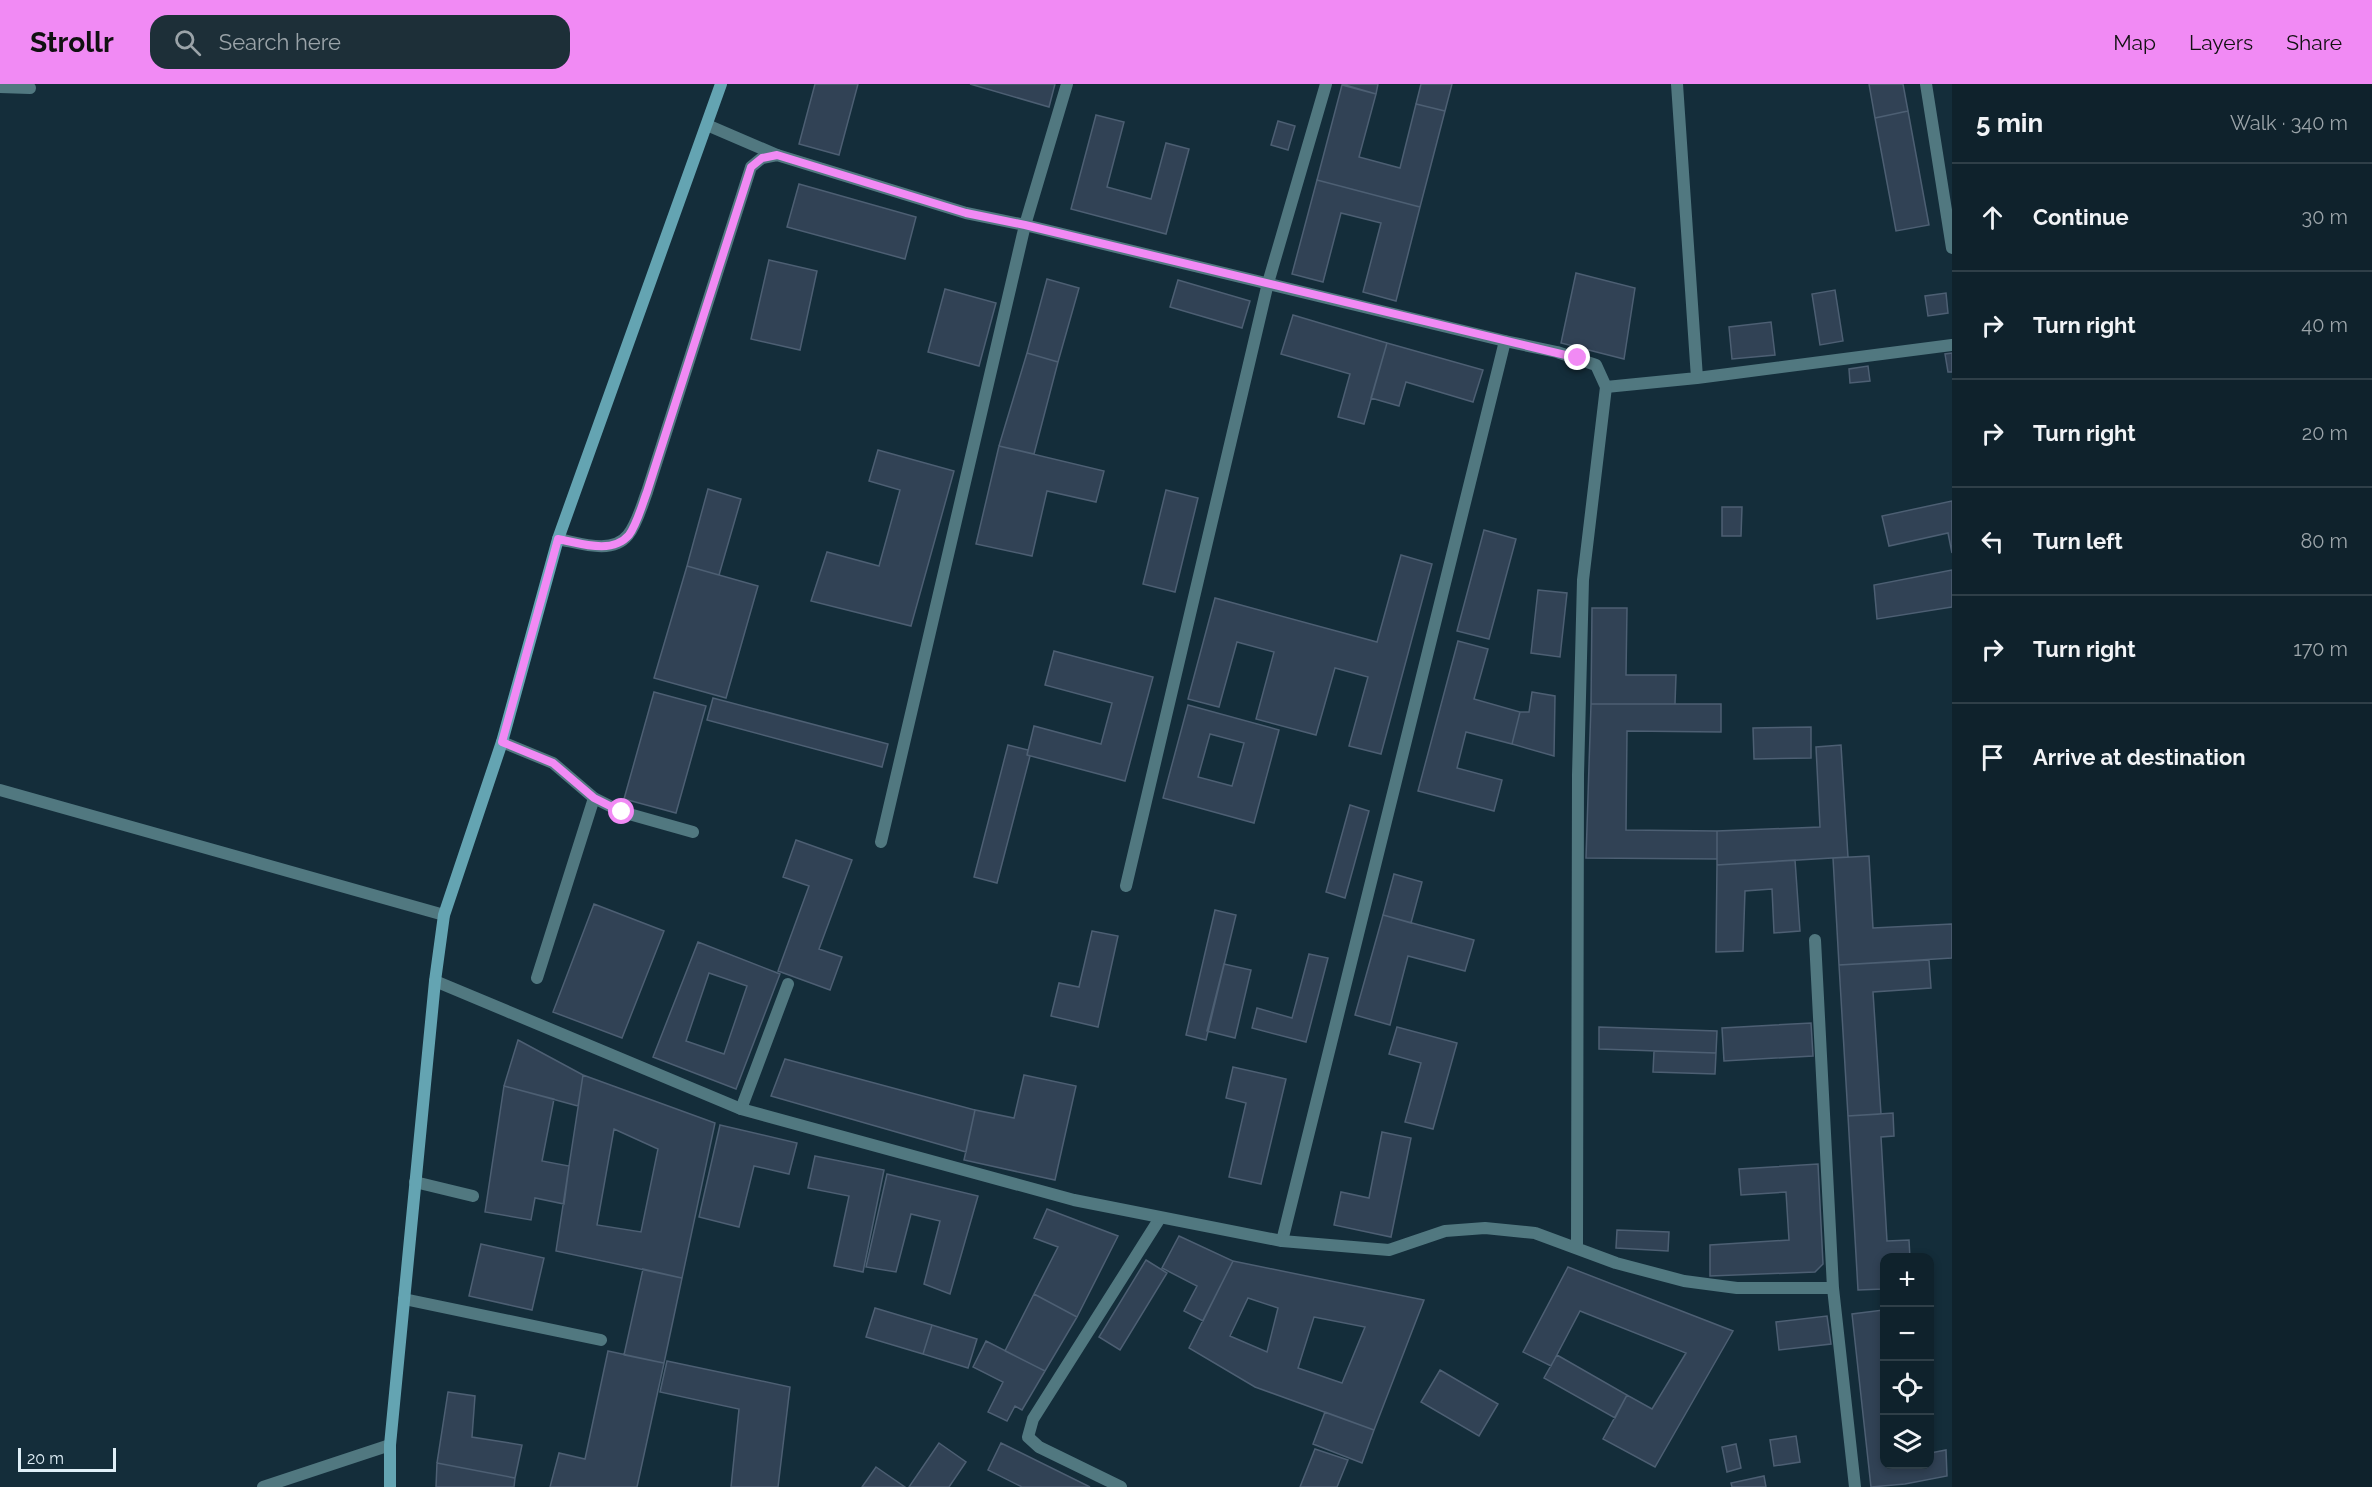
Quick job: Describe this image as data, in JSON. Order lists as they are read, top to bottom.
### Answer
{
  "scale_bar": "20 m",
  "page": {
    "header": "Strollr",
    "search": "Search here",
    "nav": ["Map", "Layers", "Share"],
    "heading": ["5 min", "Walk · 340 m"],
    "list": [
      ["Continue", "30 m"],
      ["Turn right", "40 m"],
      ["Turn right", "20 m"],
      ["Turn left", "80 m"],
      ["Turn right", "170 m"],
      "Arrive at destination"
    ],
    "map_buttons": ["+", "−"],
    "scale": "20 m"
  }
}
